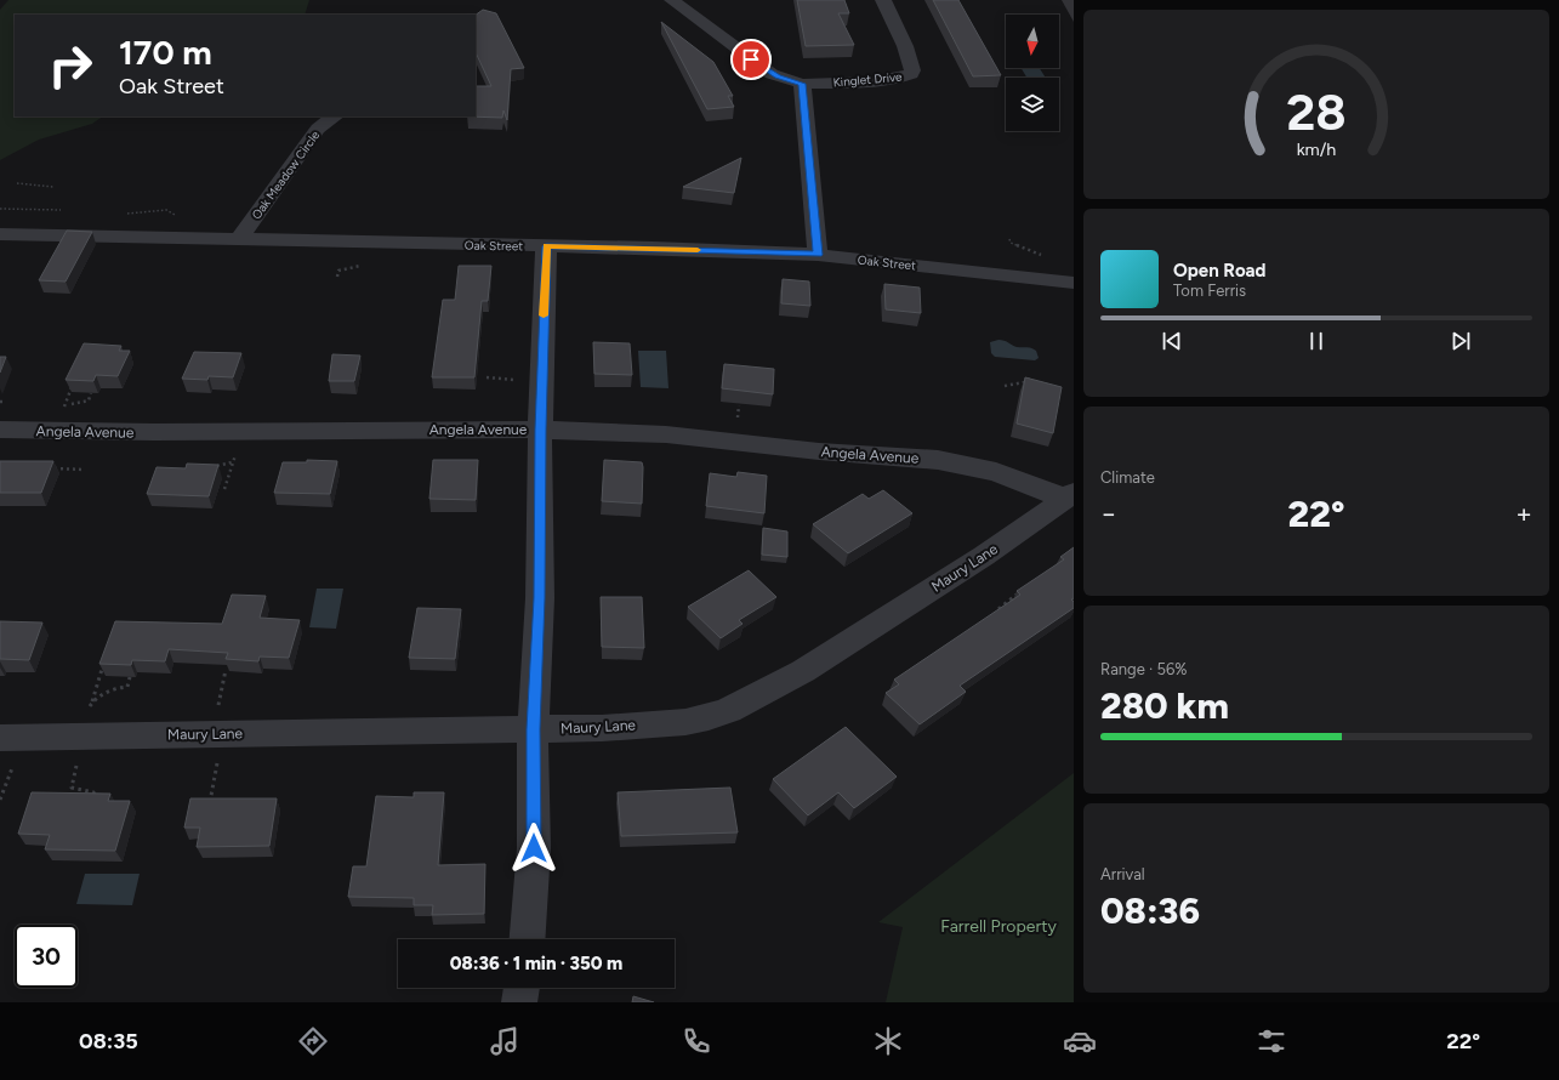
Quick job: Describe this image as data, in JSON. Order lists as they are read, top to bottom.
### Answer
{
  "streets": {
    "street": [
      "Kinglet Drive",
      "Oak Meadow Circle",
      "Oak Street",
      "Angela Avenue",
      "Maury Lane"
    ]
  },
  "crossings": [
    ["Oak Meadow Circle", "Oak Street"],
    ["Angela Avenue", "Maury Lane"]
  ],
  "parks": ["Farrell Property"],
  "north": "bottom",
  "page": {
    "turn": ["170 m", "Oak Street"],
    "song": ["Open Road", "Tom Ferris"],
    "tile": [
      "Climate",
      ["Range · 56%", "280 km"],
      ["Arrival", "08:36"]
    ],
    "heat": ["−", "22°", "+"],
    "limit": "30",
    "trip": "08:36 · 1 min · 350 m",
    "tabs": ["08:35", "22°"],
    "gauge": ["28", "km/h"]
  }
}
